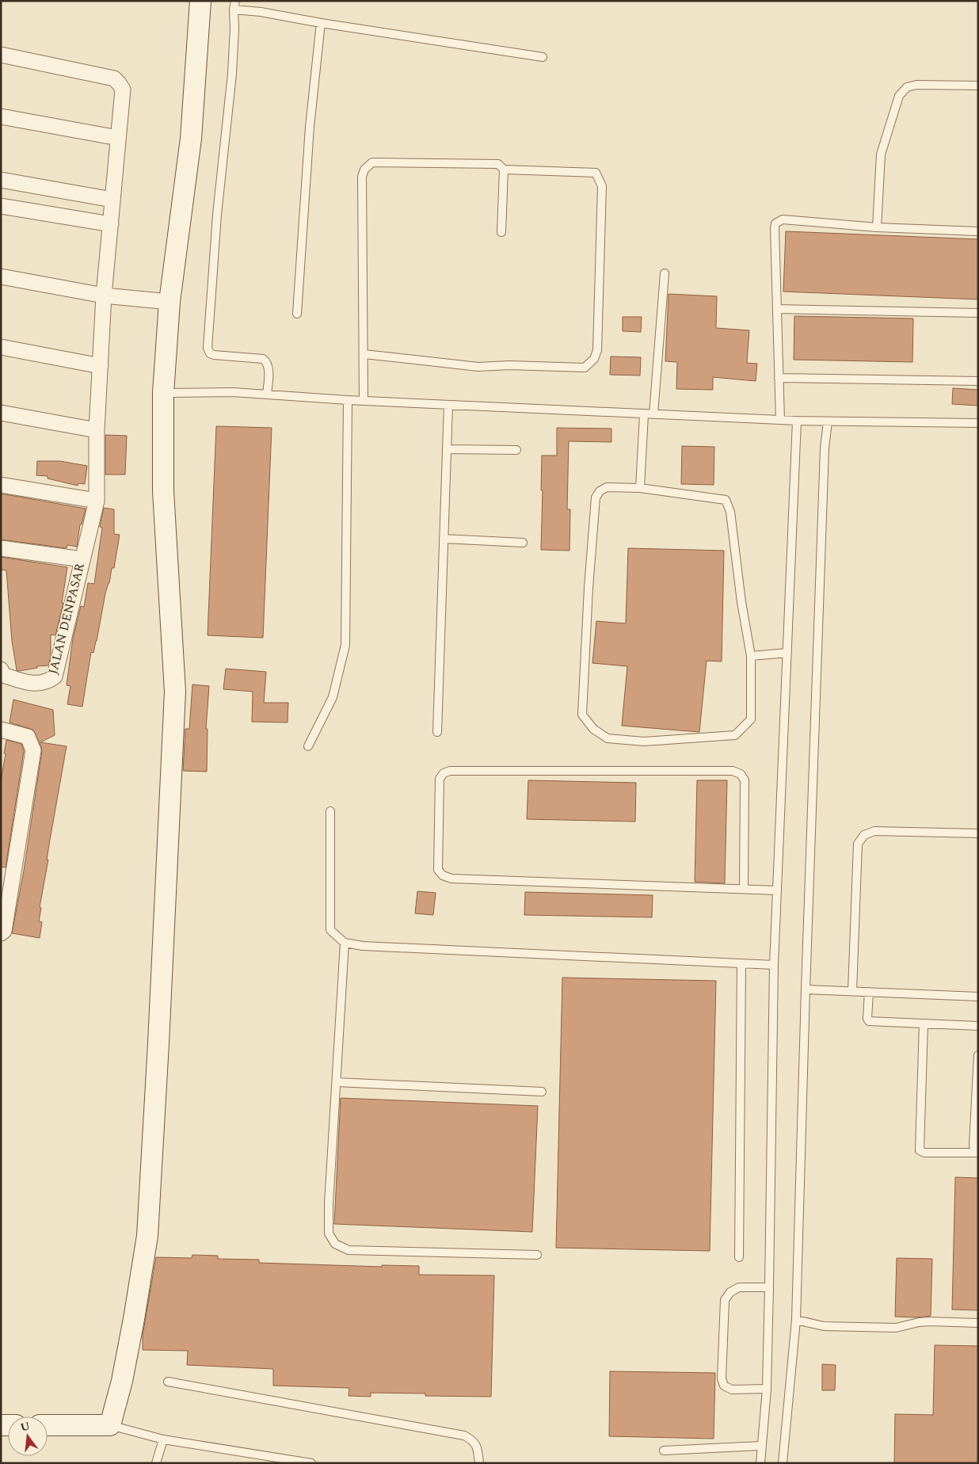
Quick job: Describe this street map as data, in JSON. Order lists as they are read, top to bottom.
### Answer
{
  "streets": {
    "street": ["JALAN DENPASAR"]
  },
  "north": "top"
}
